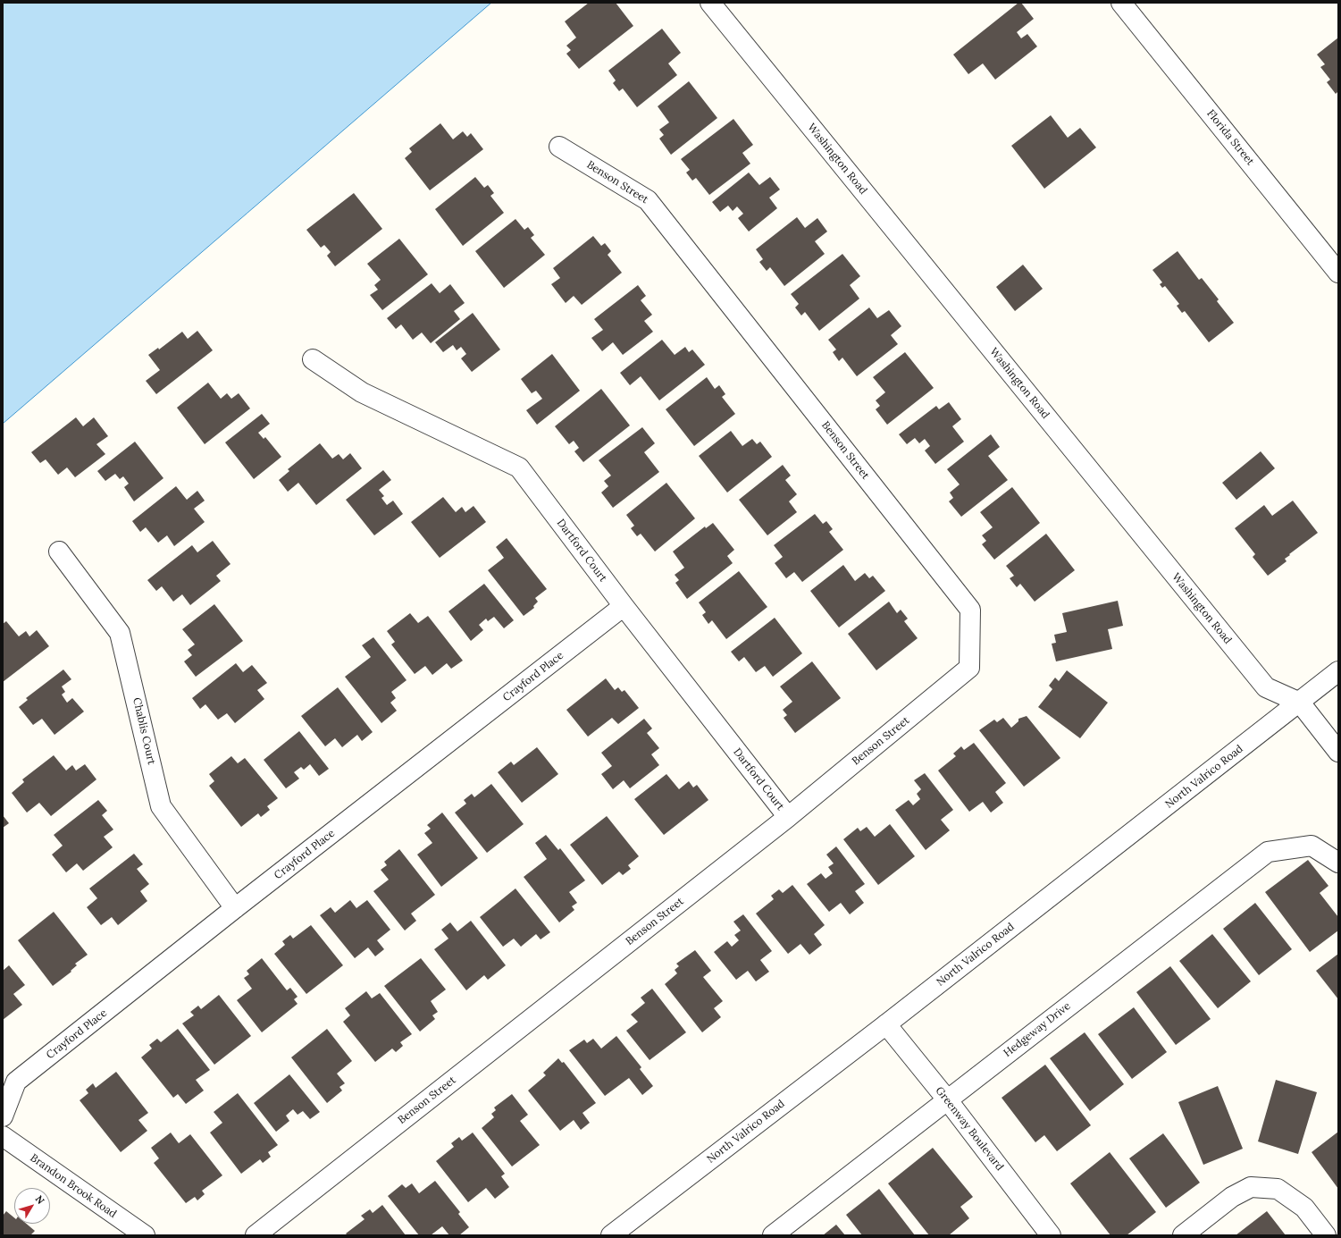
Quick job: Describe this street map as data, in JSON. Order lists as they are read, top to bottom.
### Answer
{
  "streets": {
    "street": [
      "Florida Street",
      "Washington Road",
      "Benson Street",
      "Dartford Court",
      "Crayford Place",
      "Chablis Court",
      "North Valrico Road",
      "Hedgeway Drive",
      "Greenway Boulevard",
      "Brandon Brook Road"
    ]
  },
  "crossings": [
    ["Washington Road", "North Valrico Road"],
    ["Benson Street", "Dartford Court"],
    ["Dartford Court", "Crayford Place"],
    ["Crayford Place", "Chablis Court"],
    ["North Valrico Road", "Greenway Boulevard"],
    ["Hedgeway Drive", "Greenway Boulevard"]
  ],
  "north": "top right"
}
